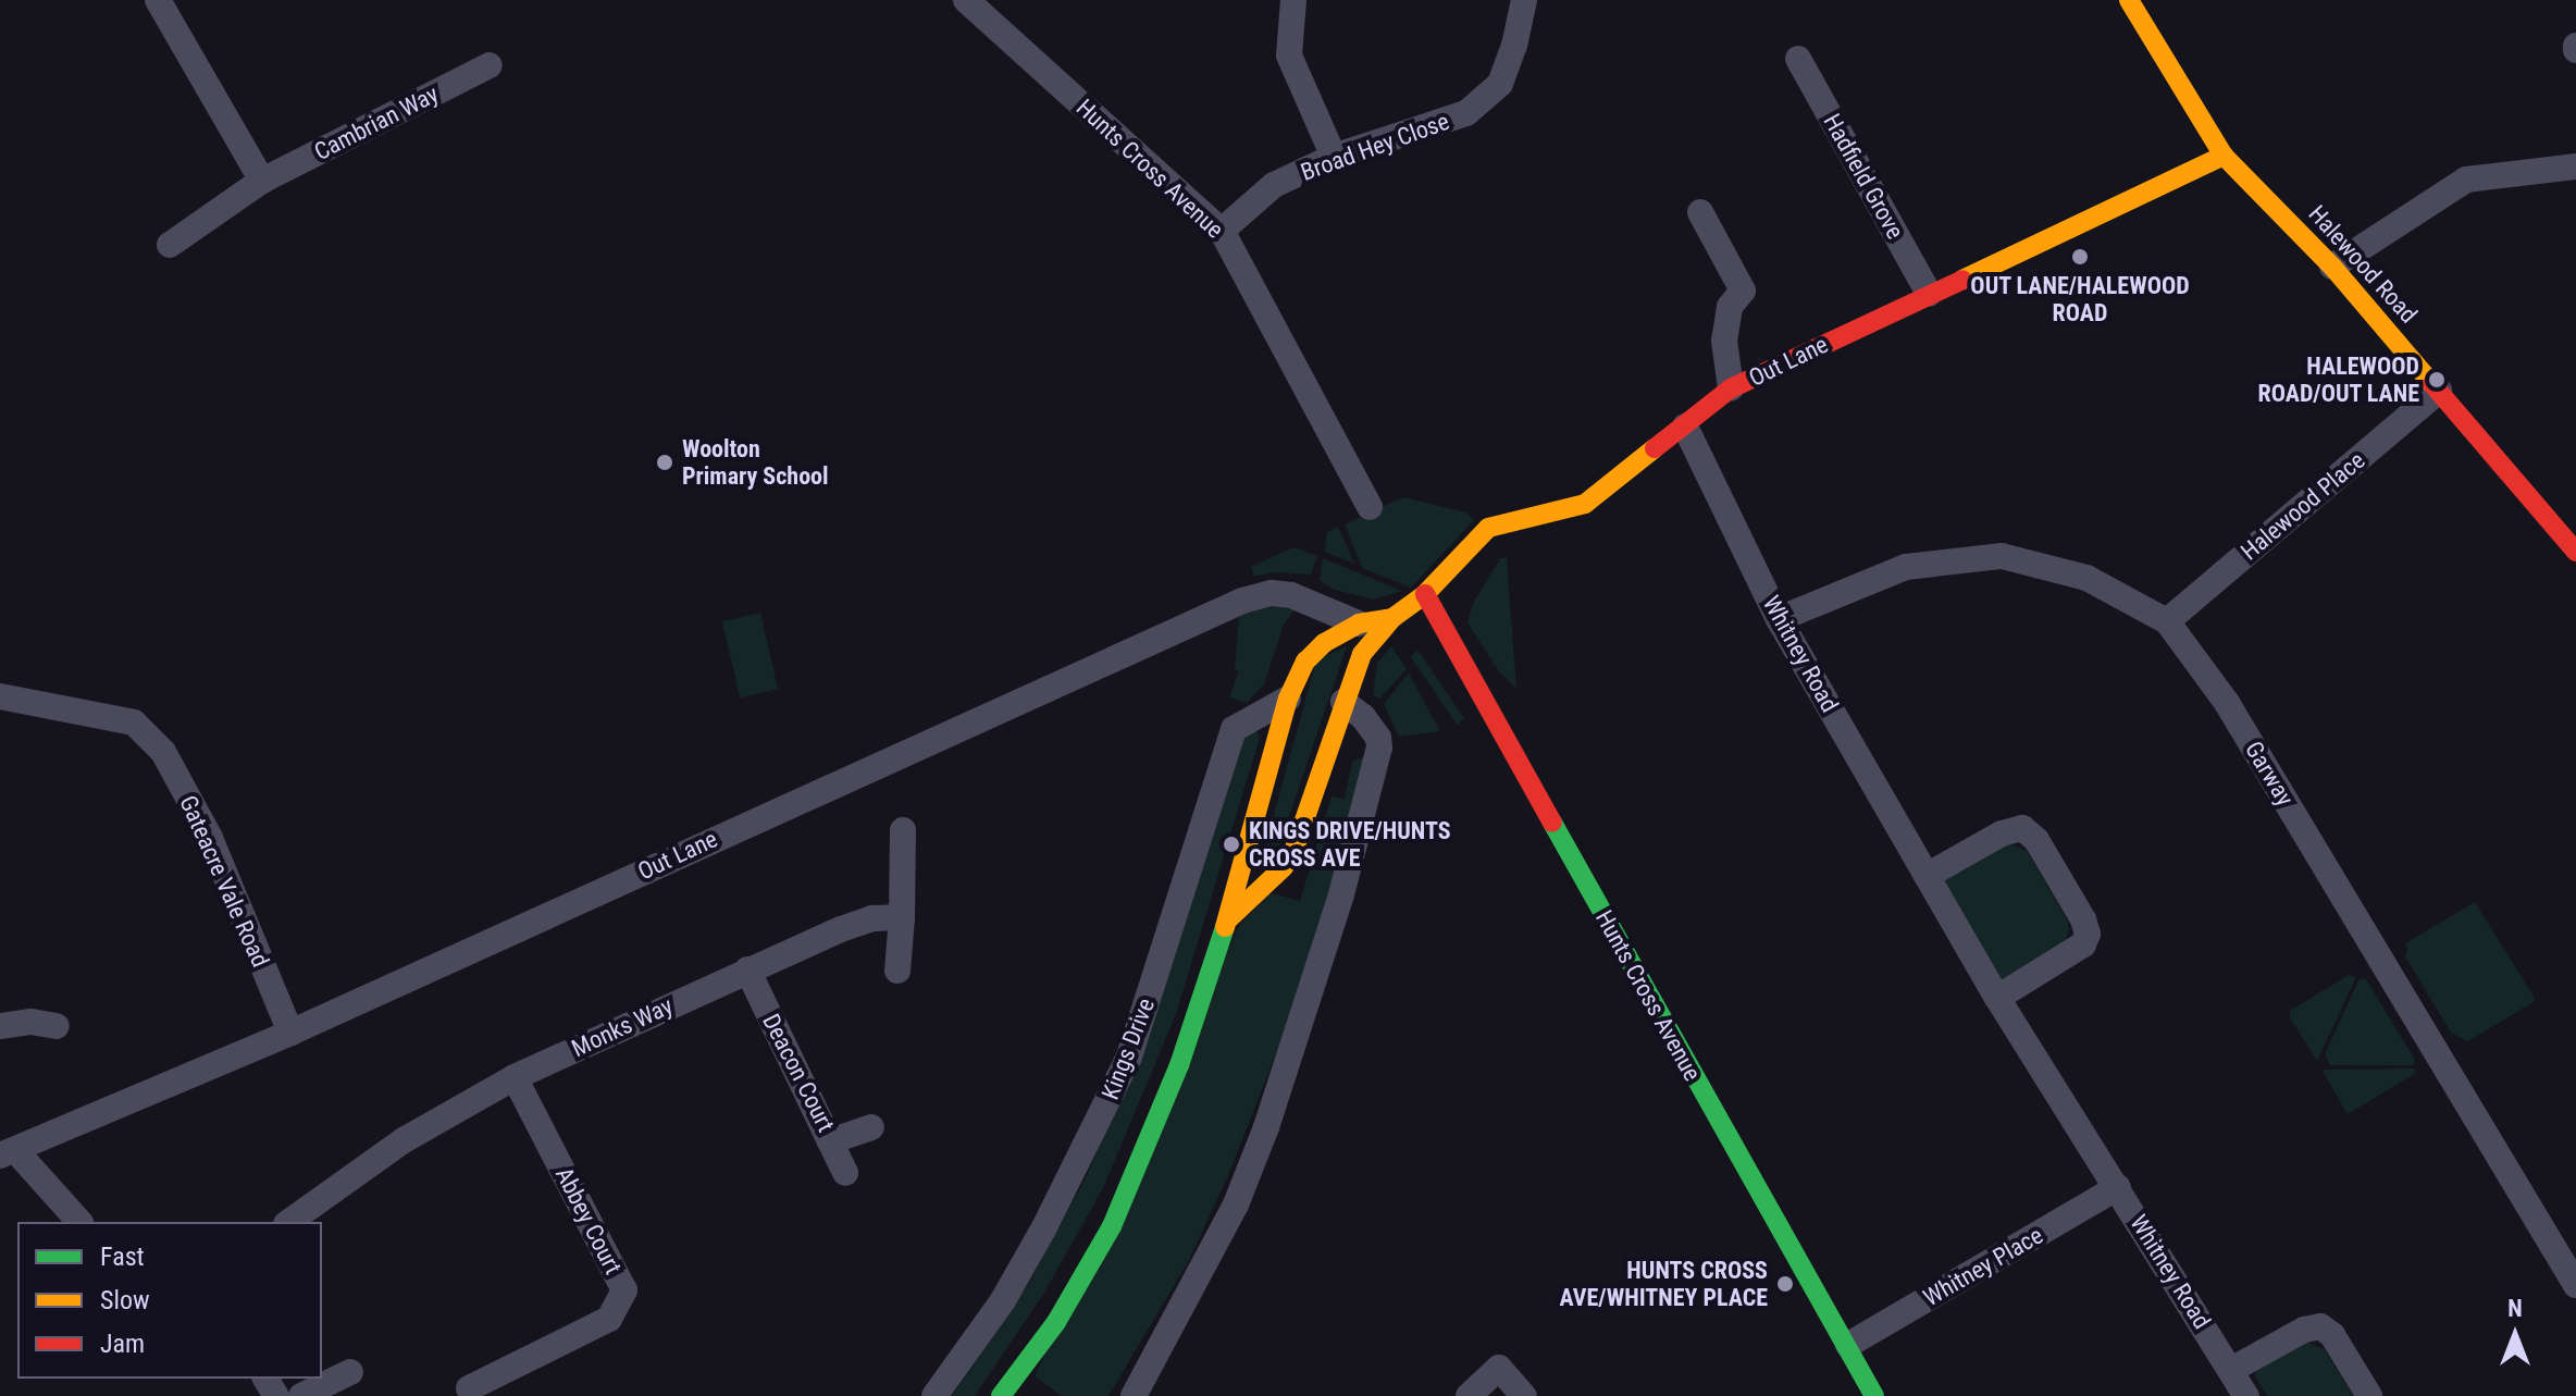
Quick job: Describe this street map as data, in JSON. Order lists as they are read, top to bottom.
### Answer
{
  "streets": {
    "street": [
      "Cambrian Way",
      "Broad Hey Close",
      "Hunts Cross Avenue",
      "Hadfield Grove",
      "Halewood Road",
      "Out Lane",
      "Halewood Place",
      "Whitney Road",
      "Garway",
      "Gateacre Vale Road",
      "Monks Way",
      "Kings Drive",
      "Deacon Court",
      "Abbey Court",
      "Whitney Place"
    ]
  },
  "crossings": [
    ["Broad Hey Close", "Hunts Cross Avenue"],
    ["Hunts Cross Avenue", "Out Lane"],
    ["Hunts Cross Avenue", "Whitney Place"],
    ["Hadfield Grove", "Out Lane"],
    ["Halewood Road", "Out Lane"],
    ["Halewood Road", "Halewood Place"],
    ["Out Lane", "Whitney Road"],
    ["Out Lane", "Gateacre Vale Road"],
    ["Halewood Place", "Garway"],
    ["Whitney Road", "Garway"],
    ["Whitney Road", "Whitney Place"],
    ["Monks Way", "Deacon Court"],
    ["Monks Way", "Abbey Court"]
  ],
  "places": [
    "OUT LANE/HALEWOOD ROAD",
    "HALEWOOD ROAD/OUT LANE",
    "Woolton Primary School",
    "KINGS DRIVE/HUNTS CROSS AVE",
    "HUNTS CROSS AVE/WHITNEY PLACE"
  ],
  "legend": ["Fast", "Slow", "Jam"],
  "north": "top"
}
